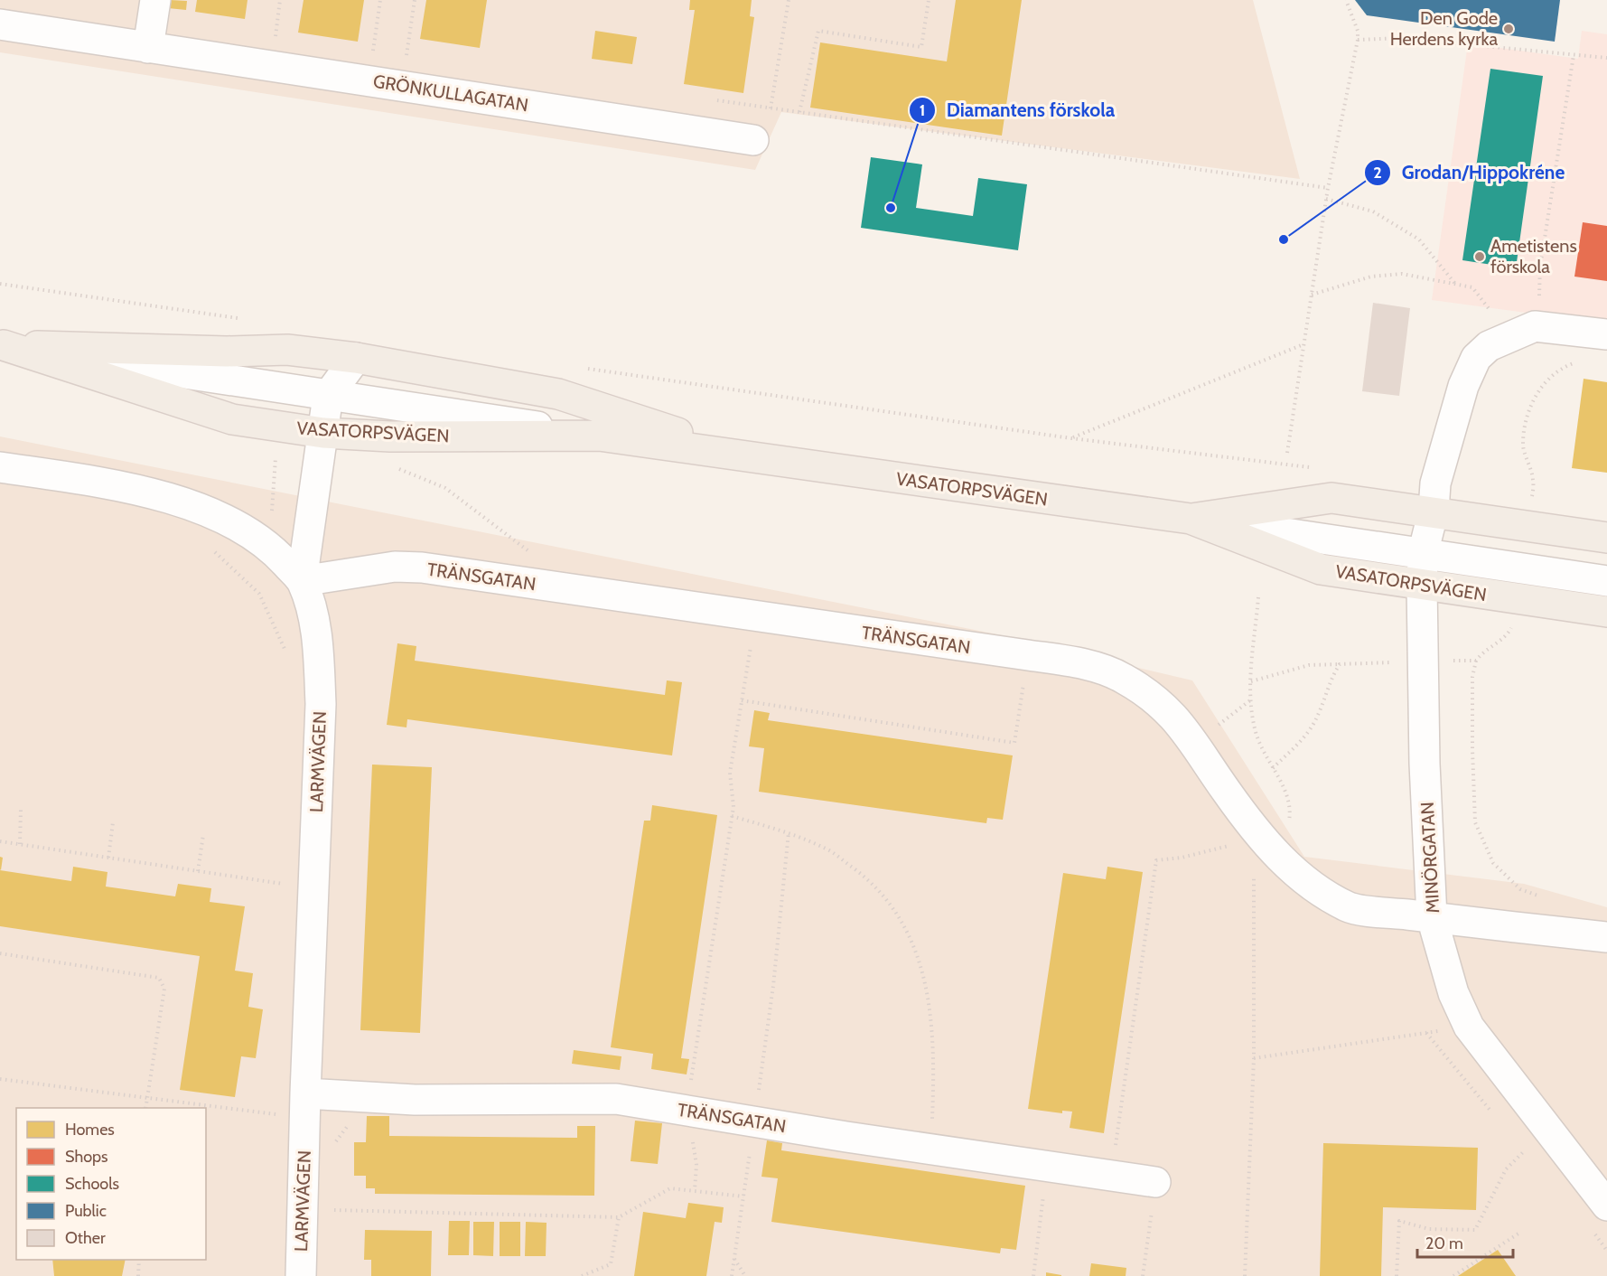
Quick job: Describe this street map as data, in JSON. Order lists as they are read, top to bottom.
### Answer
{
  "streets": {
    "main road": ["VASATORPSVÄGEN"],
    "street": [
      "GRÖNKULLAGATAN",
      "TRÄNSGATAN",
      "LARMVÄGEN",
      "MINÖRGATAN"
    ]
  },
  "crossings": [
    ["VASATORPSVÄGEN", "MINÖRGATAN"],
    ["TRÄNSGATAN", "LARMVÄGEN"],
    ["TRÄNSGATAN", "MINÖRGATAN"]
  ],
  "places": [
    "Den Gode Herdens kyrka",
    "Diamantens förskola",
    "Grodan/Hippokréne",
    "Ametistens förskola"
  ],
  "legend": [
    "Homes",
    "Shops",
    "Schools",
    "Public",
    "Other"
  ],
  "scale_bar": "20 m"
}
